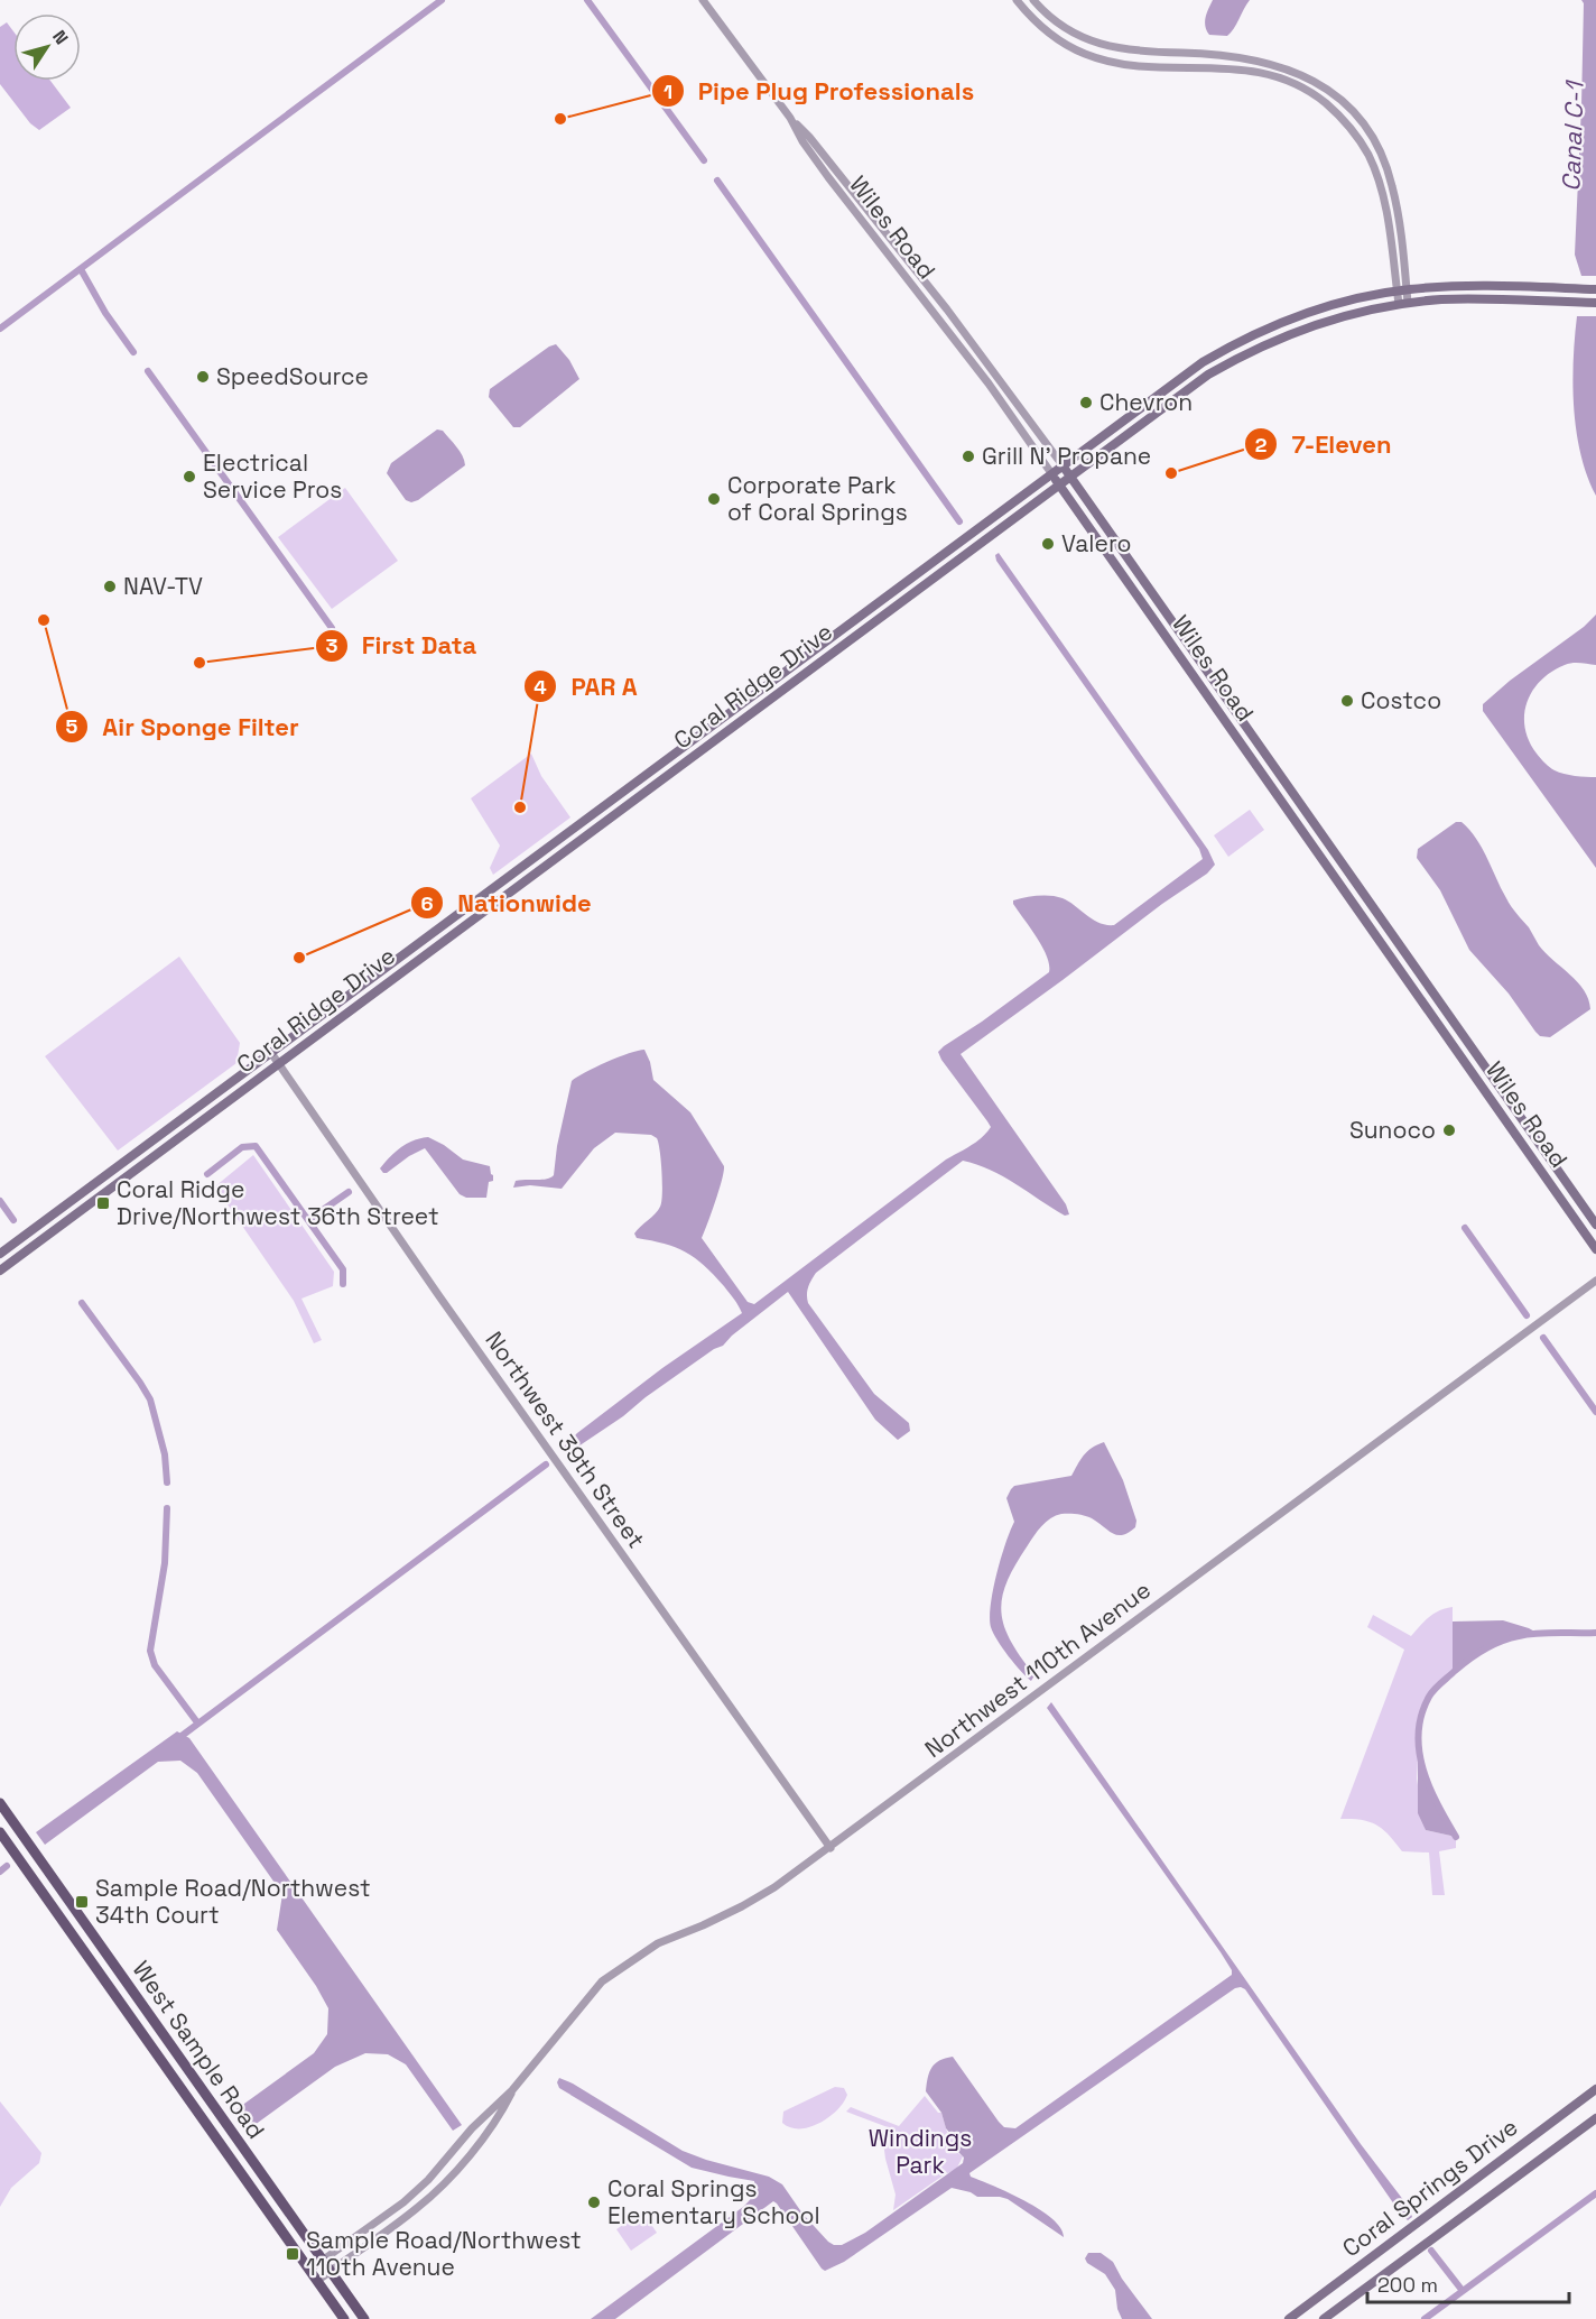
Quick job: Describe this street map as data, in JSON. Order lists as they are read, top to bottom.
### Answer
{
  "streets": {
    "main road": [
      "Wiles Road",
      "Coral Ridge Drive",
      "West Sample Road",
      "Coral Springs Drive"
    ],
    "street": ["Northwest 39th Street", "Northwest 110th Avenue"]
  },
  "crossings": [
    ["Wiles Road", "Coral Ridge Drive"],
    ["Coral Ridge Drive", "Northwest 39th Street"],
    ["Northwest 39th Street", "Northwest 110th Avenue"],
    ["Northwest 110th Avenue", "West Sample Road"]
  ],
  "water": ["Canal C-1"],
  "parks": ["Windings Park"],
  "places": {
    "other": [
      "Pipe Plug Professionals",
      "SpeedSource",
      "Chevron",
      "Grill N' Propane",
      "7-Eleven",
      "Electrical Service Pros",
      "Corporate Park of Coral Springs",
      "Valero",
      "NAV-TV",
      "Air Sponge Filter",
      "First Data",
      "Costco",
      "PAR A",
      "Nationwide",
      "Sunoco",
      "Coral Springs Elementary School"
    ],
    "transit": ["Coral Ridge Drive/Northwest 36th Street", "Sample Road/Northwest 34th Court", "Sample Road/Northwest 110th Avenue"]
  },
  "scale_bar": "200 m",
  "north": "top right"
}
